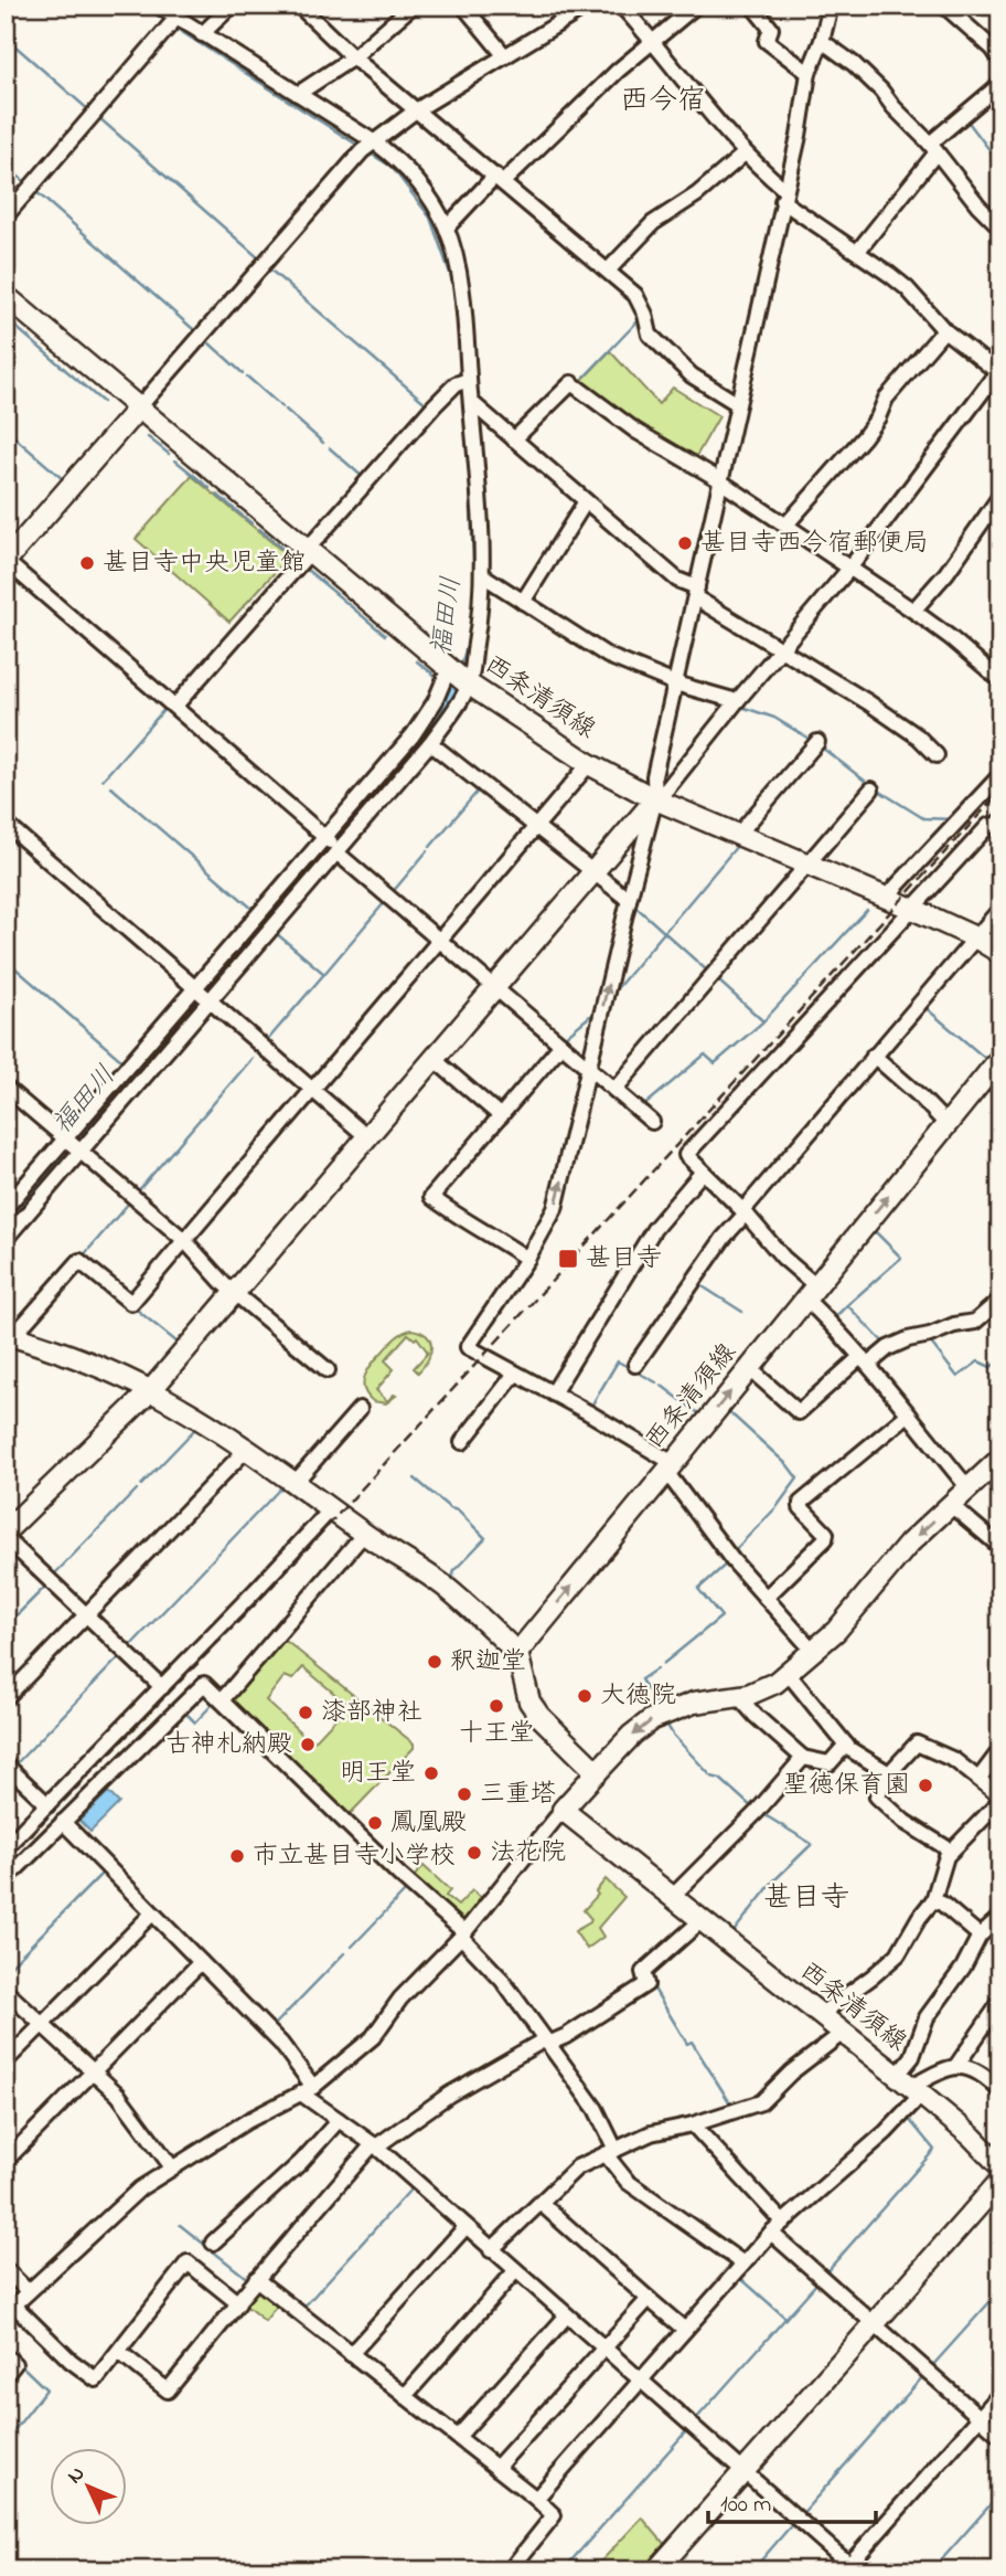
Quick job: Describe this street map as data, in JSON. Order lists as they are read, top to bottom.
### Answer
{
  "streets": {
    "main road": ["西条清須線"]
  },
  "districts": ["西今宿", "甚目寺"],
  "water": ["福田川"],
  "places": {
    "other": [
      "甚目寺西今宿郵便局",
      "甚目寺中央児童館",
      "釈迦堂",
      "大徳院",
      "十王堂",
      "漆部神社",
      "古神札納殿",
      "明王堂",
      "聖徳保育園",
      "三重塔",
      "鳳凰殿",
      "法花院",
      "市立甚目寺小学校"
    ],
    "transit": ["甚目寺"]
  },
  "scale_bar": "100 m",
  "north": "top left"
}
